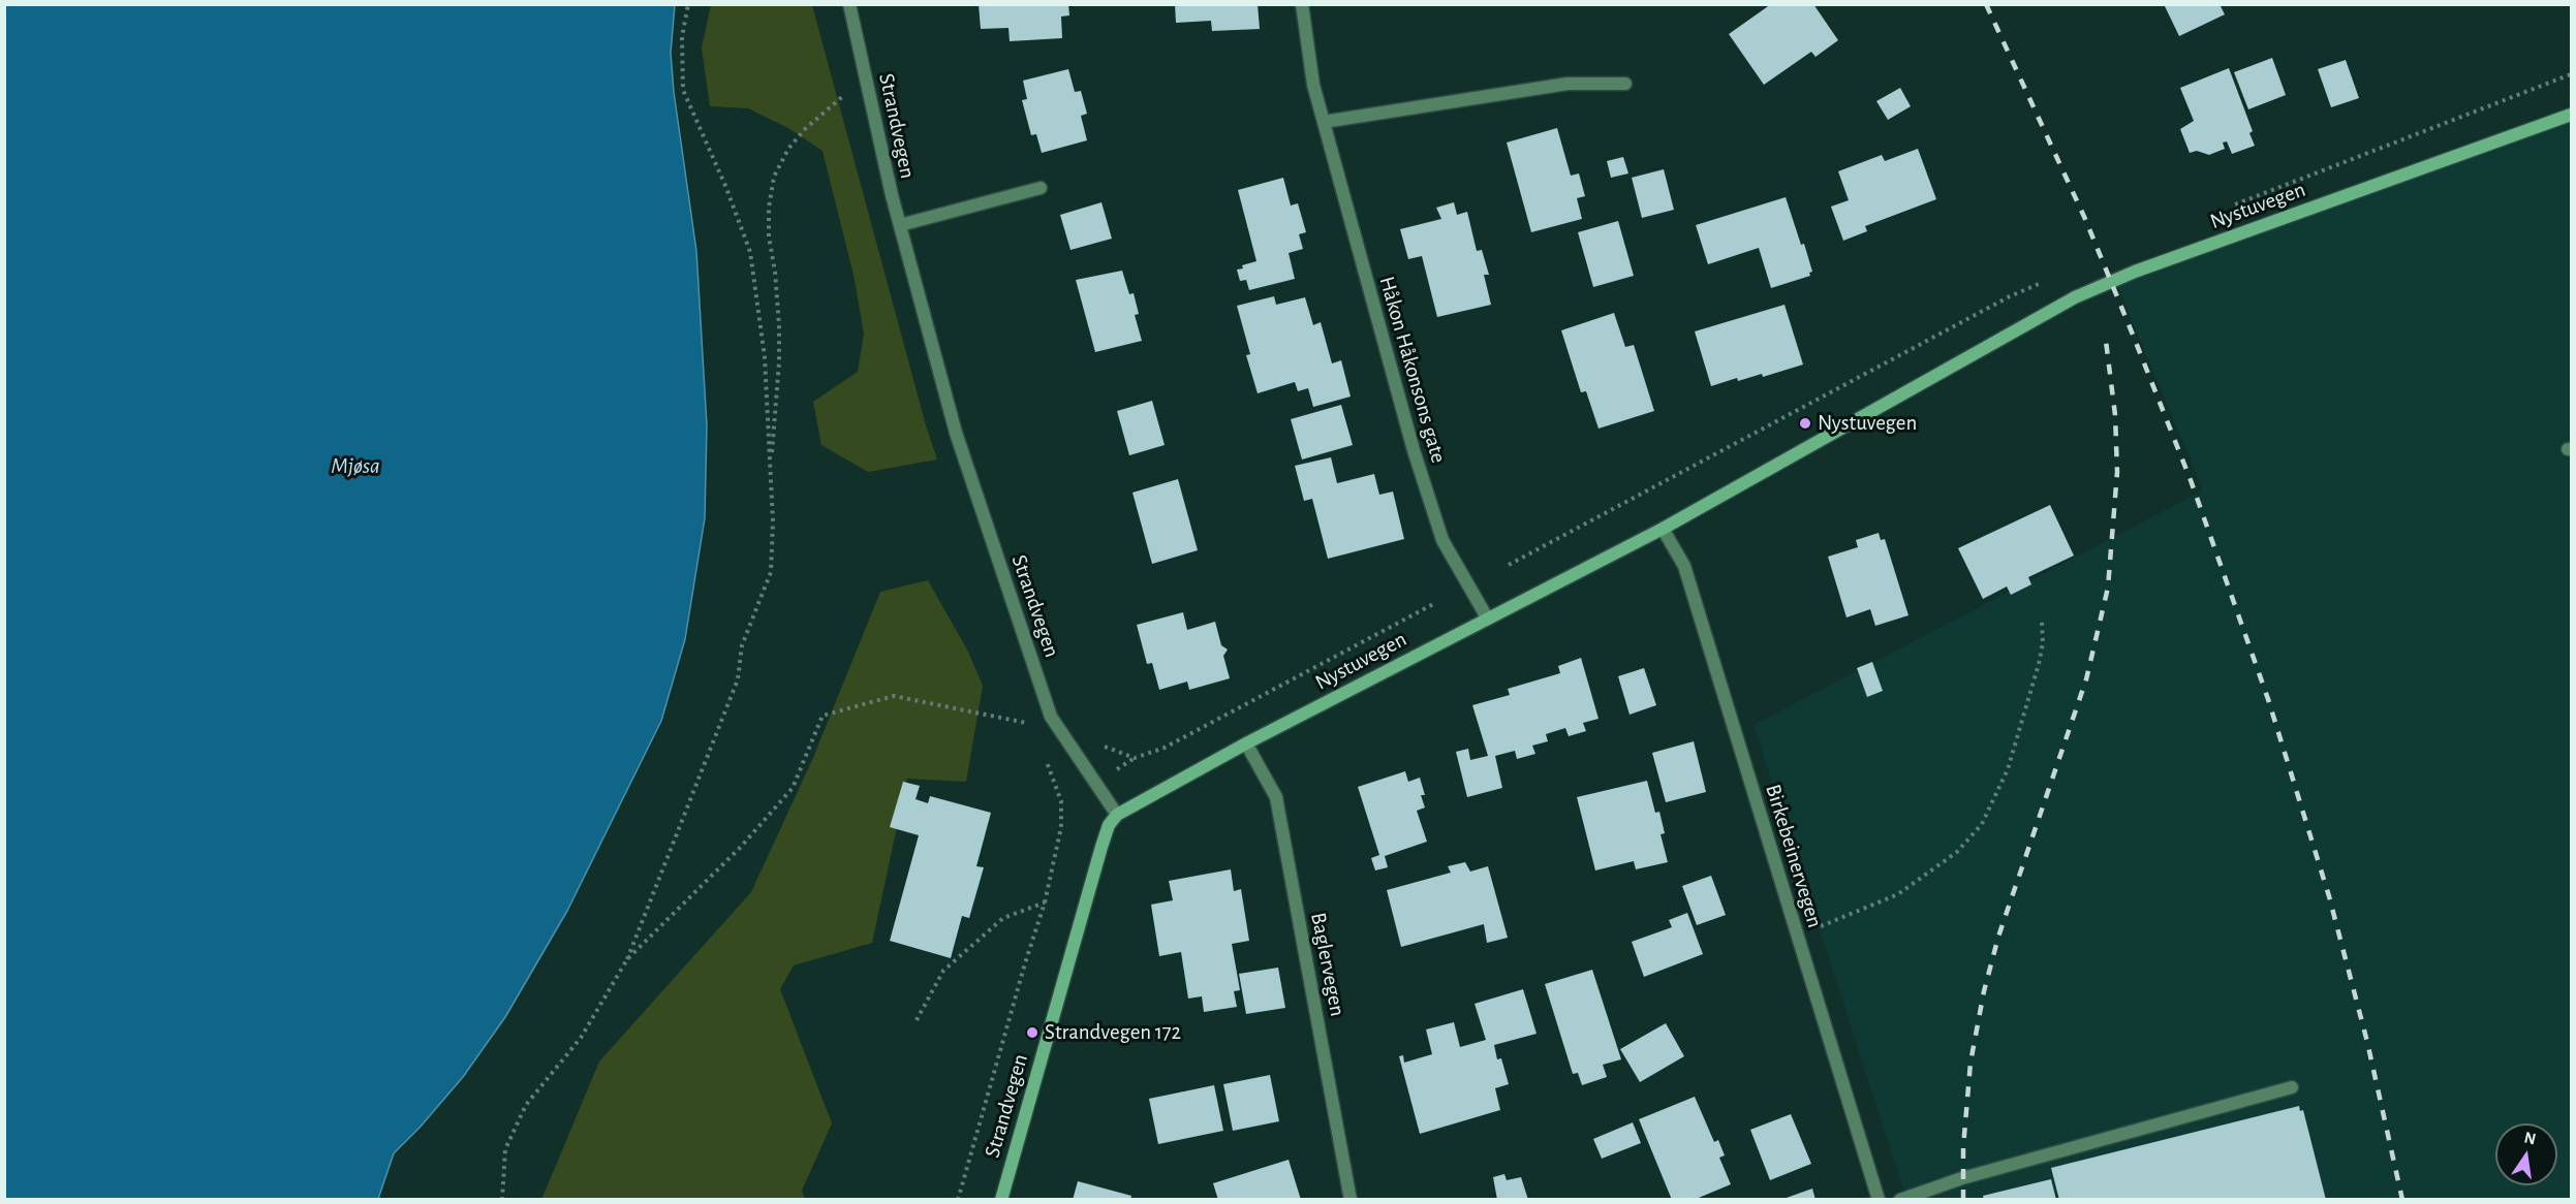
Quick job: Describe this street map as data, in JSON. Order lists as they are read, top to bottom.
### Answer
{
  "streets": {
    "main road": ["Strandvegen", "Nystuvegen"],
    "street": ["Håkon Håkonsons gate", "Birkebeinervegen", "Baglervegen"]
  },
  "crossings": [
    ["Strandvegen", "Nystuvegen"],
    ["Nystuvegen", "Håkon Håkonsons gate"],
    ["Nystuvegen", "Birkebeinervegen"],
    ["Nystuvegen", "Baglervegen"]
  ],
  "water": ["Mjøsa"],
  "places": ["Nystuvegen", "Strandvegen 172"],
  "north": "top"
}
